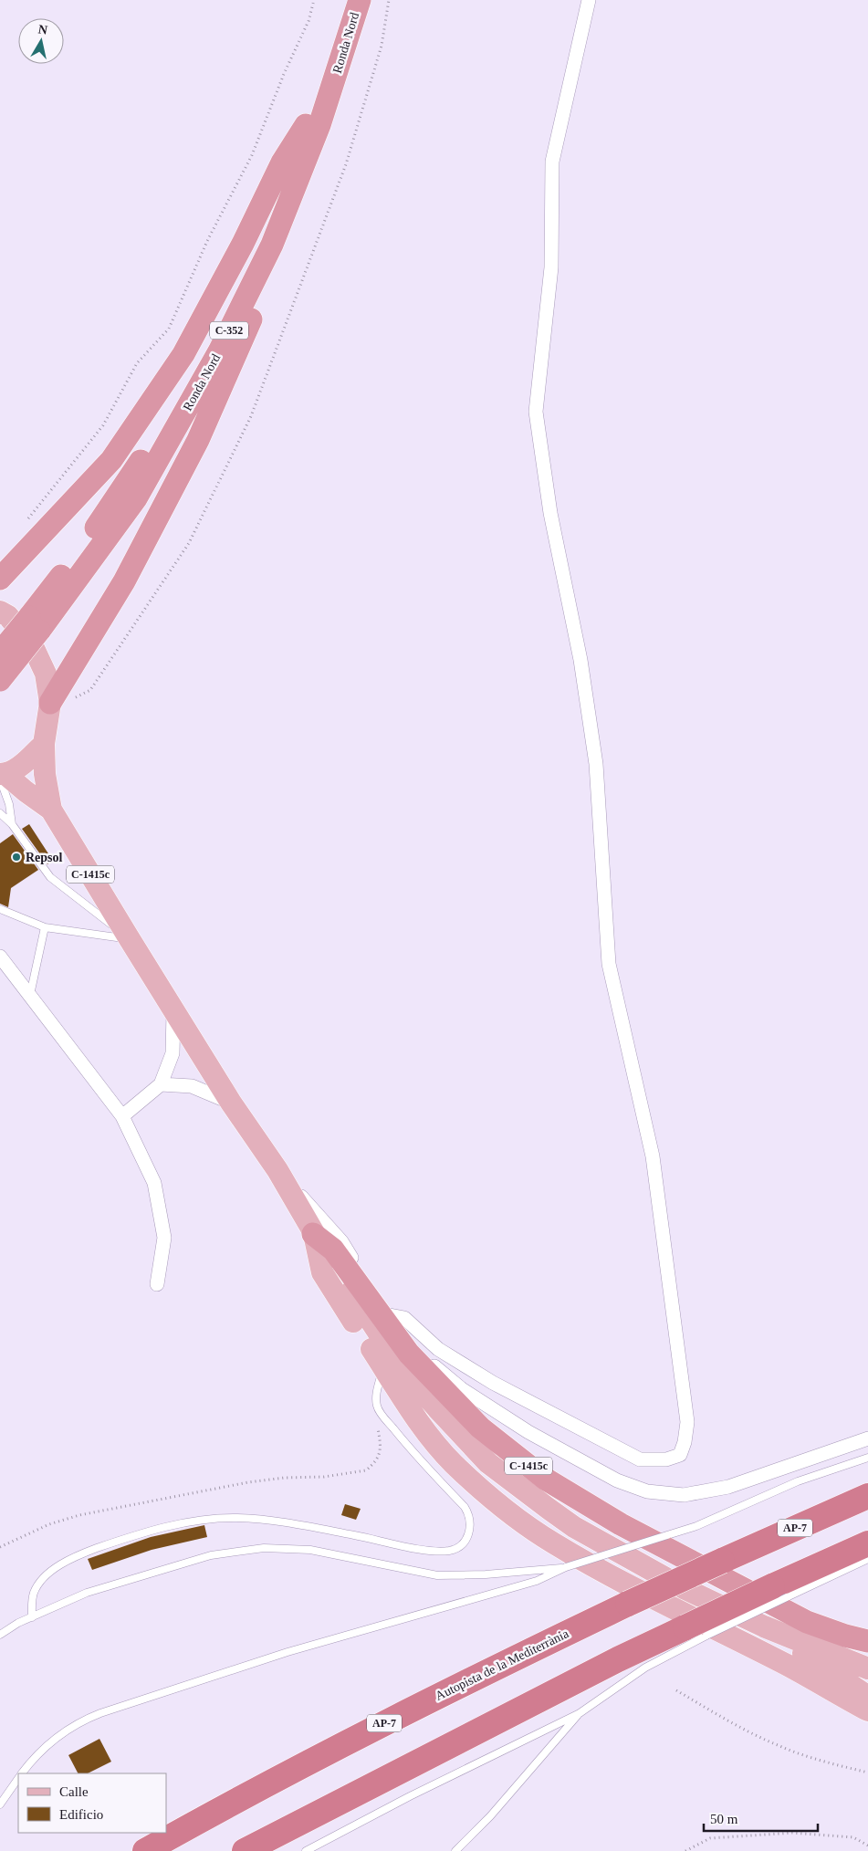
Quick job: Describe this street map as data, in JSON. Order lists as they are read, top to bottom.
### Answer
{
  "streets": {
    "highway": [
      "Ronda Nord",
      "C-352",
      "C-1415c",
      "AP-7",
      "Autopista de la Mediterrània"
    ]
  },
  "places": ["Repsol"],
  "legend": ["Calle", "Edificio"],
  "scale_bar": "50 m",
  "north": "top"
}
